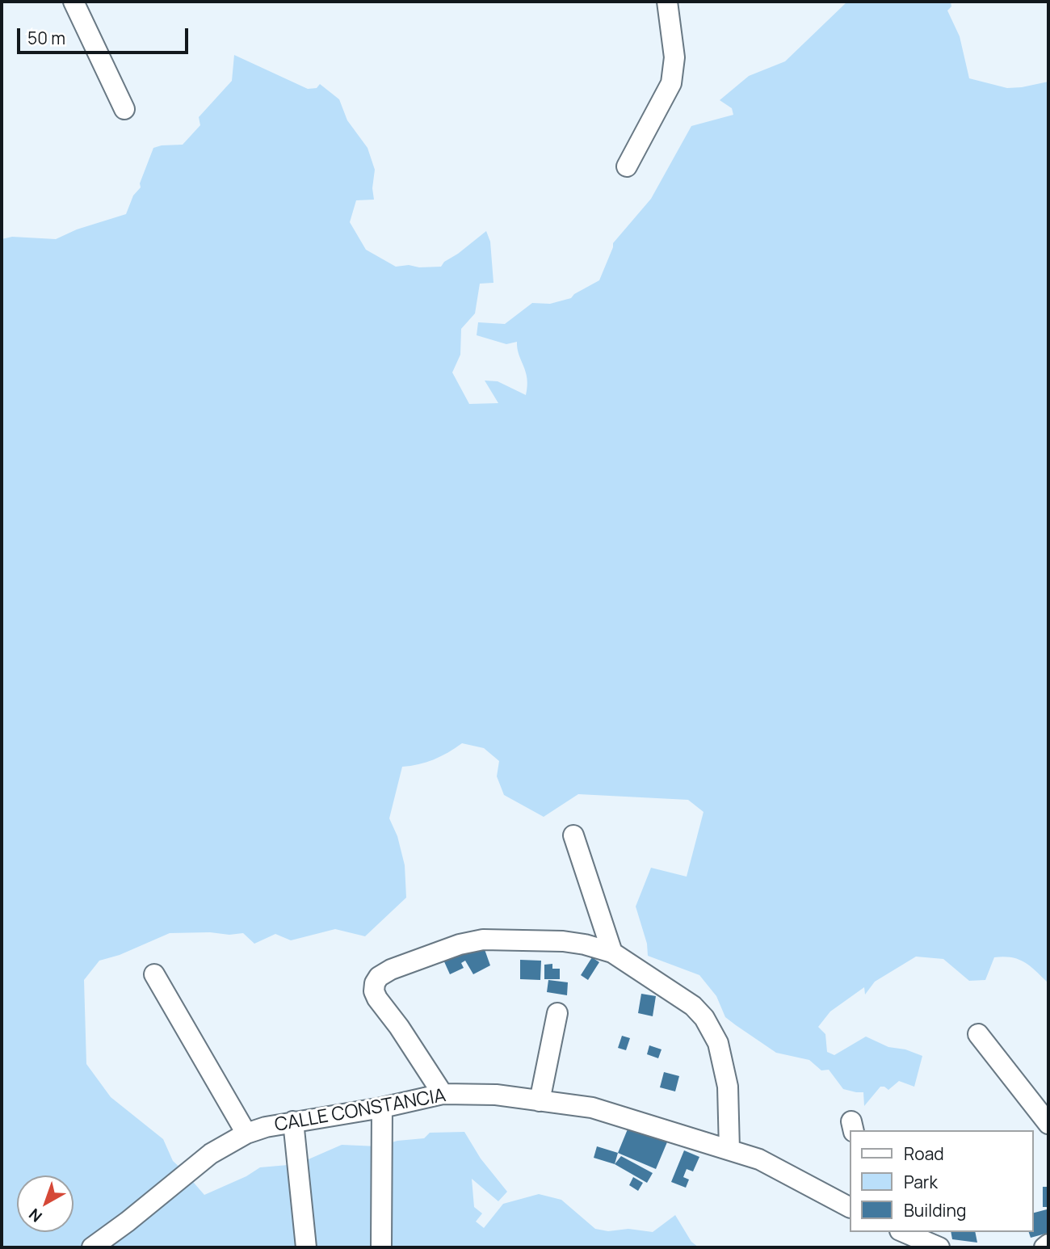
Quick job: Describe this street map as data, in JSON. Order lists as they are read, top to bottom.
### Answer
{
  "streets": {
    "street": ["CALLE CONSTANCIA"]
  },
  "legend": ["Road", "Park", "Building"],
  "scale_bar": "50 m",
  "north": "bottom left"
}
